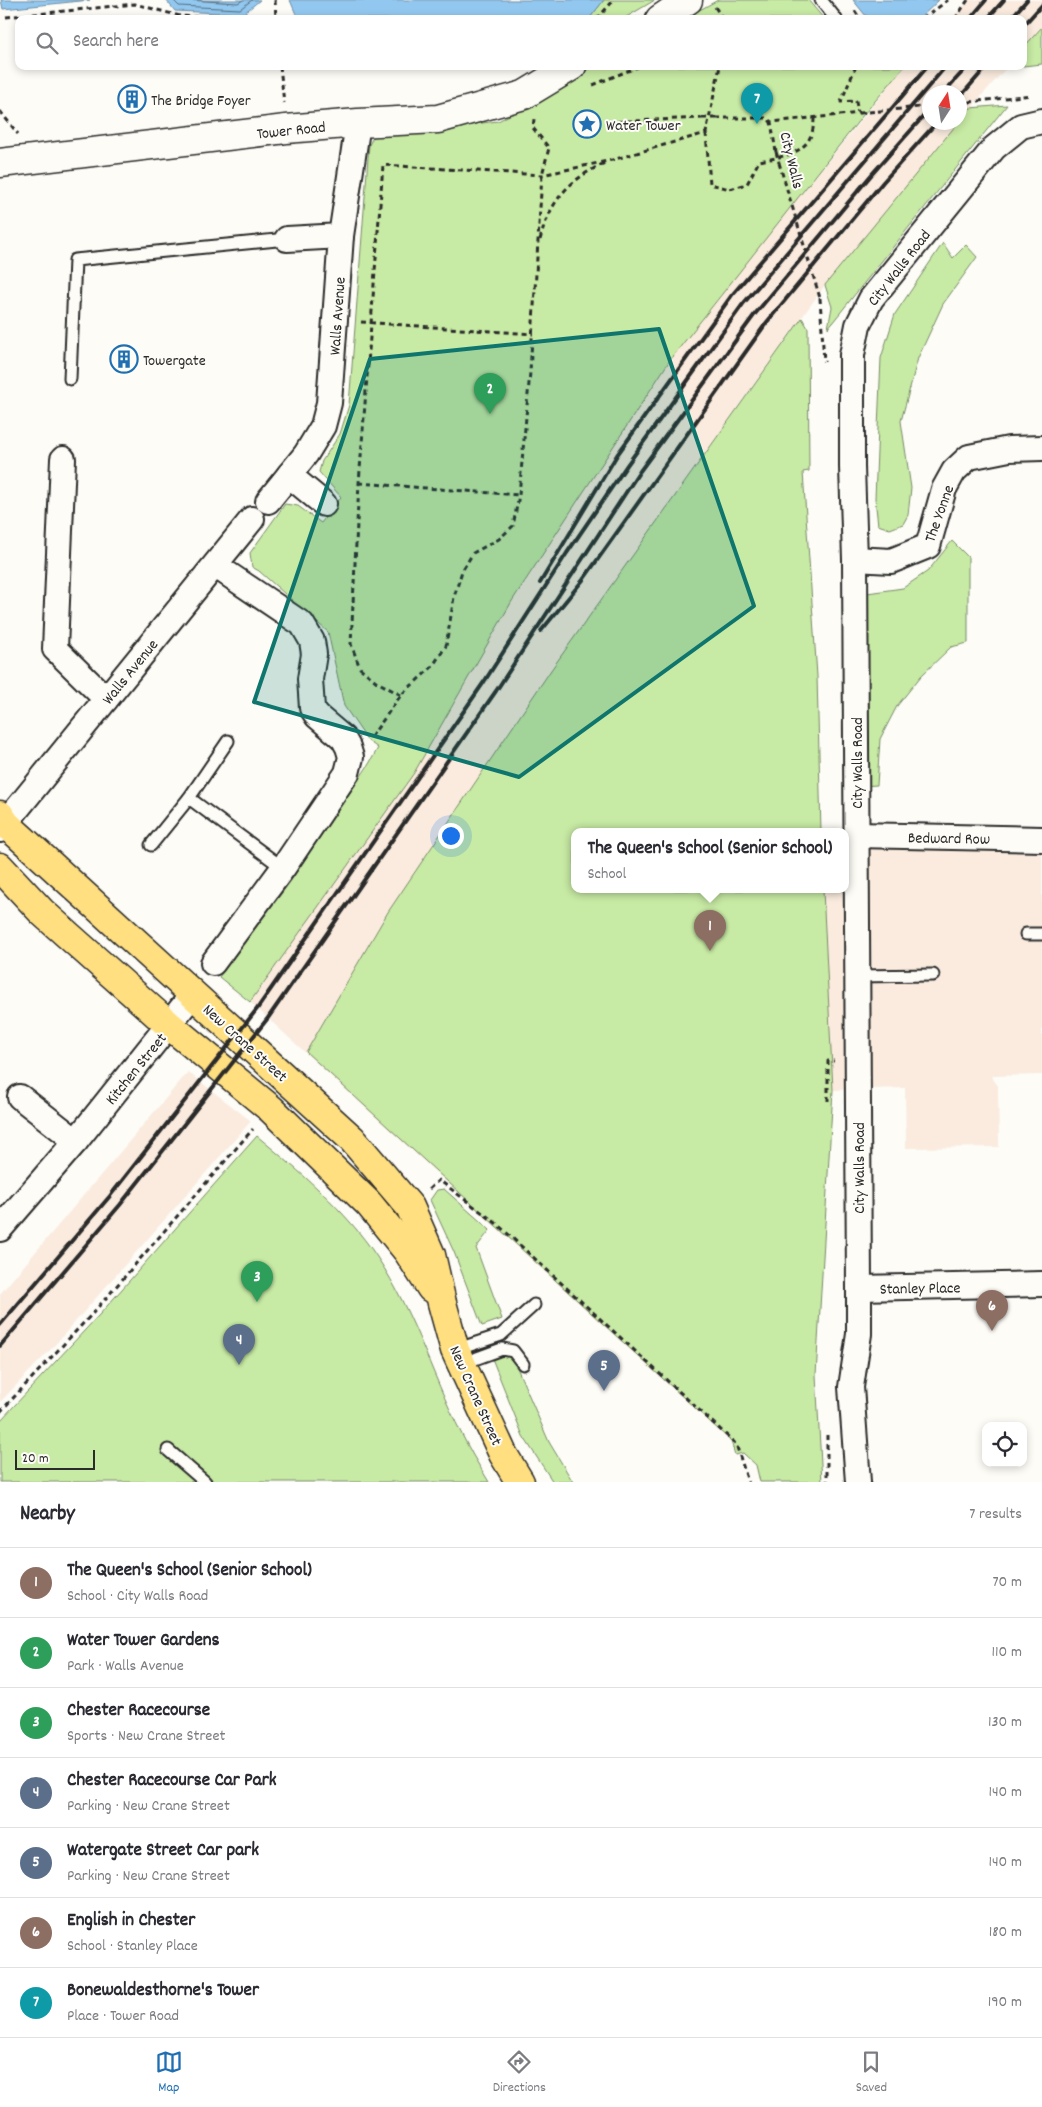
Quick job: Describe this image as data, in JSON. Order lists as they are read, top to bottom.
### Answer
{
  "streets": {
    "main road": ["New Crane Street"],
    "street": [
      "Tower Road",
      "City Walls Road",
      "Walls Avenue",
      "The Yonne",
      "Bedward Row",
      "Kitchen Street",
      "Stanley Place"
    ],
    "path": ["City Walls"]
  },
  "crossings": [
    ["Tower Road", "Walls Avenue"],
    ["City Walls Road", "The Yonne"],
    ["City Walls Road", "Bedward Row"],
    ["City Walls Road", "Stanley Place"],
    ["Walls Avenue", "New Crane Street"],
    ["New Crane Street", "Kitchen Street"]
  ],
  "places": {
    "building": ["The Bridge Foyer", "Towergate"],
    "place": ["Water Tower"]
  },
  "scale_bar": "20 m",
  "north": "top",
  "page": {
    "search": "Search here",
    "pins": [
      "7",
      "2",
      "1",
      "3",
      "6",
      "4",
      "5"
    ],
    "popup": ["The Queen's School (Senior School)", "School"],
    "scale": "20 m",
    "heading": ["Nearby", "7 results"],
    "list": [
      {
        "mark": "1",
        "name": "The Queen's School (Senior School)",
        "note": "School · City Walls Road",
        "value": "70 m"
      },
      {
        "mark": "2",
        "name": "Water Tower Gardens",
        "note": "Park · Walls Avenue",
        "value": "110 m"
      },
      {
        "mark": "3",
        "name": "Chester Racecourse",
        "note": "Sports · New Crane Street",
        "value": "130 m"
      },
      {
        "mark": "4",
        "name": "Chester Racecourse Car Park",
        "note": "Parking · New Crane Street",
        "value": "140 m"
      },
      {
        "mark": "5",
        "name": "Watergate Street Car park",
        "note": "Parking · New Crane Street",
        "value": "140 m"
      },
      {
        "mark": "6",
        "name": "English in Chester",
        "note": "School · Stanley Place",
        "value": "180 m"
      },
      {
        "mark": "7",
        "name": "Bonewaldesthorne's Tower",
        "note": "Place · Tower Road",
        "value": "190 m"
      }
    ],
    "nav": ["Map", "Directions", "Saved"]
  }
}
